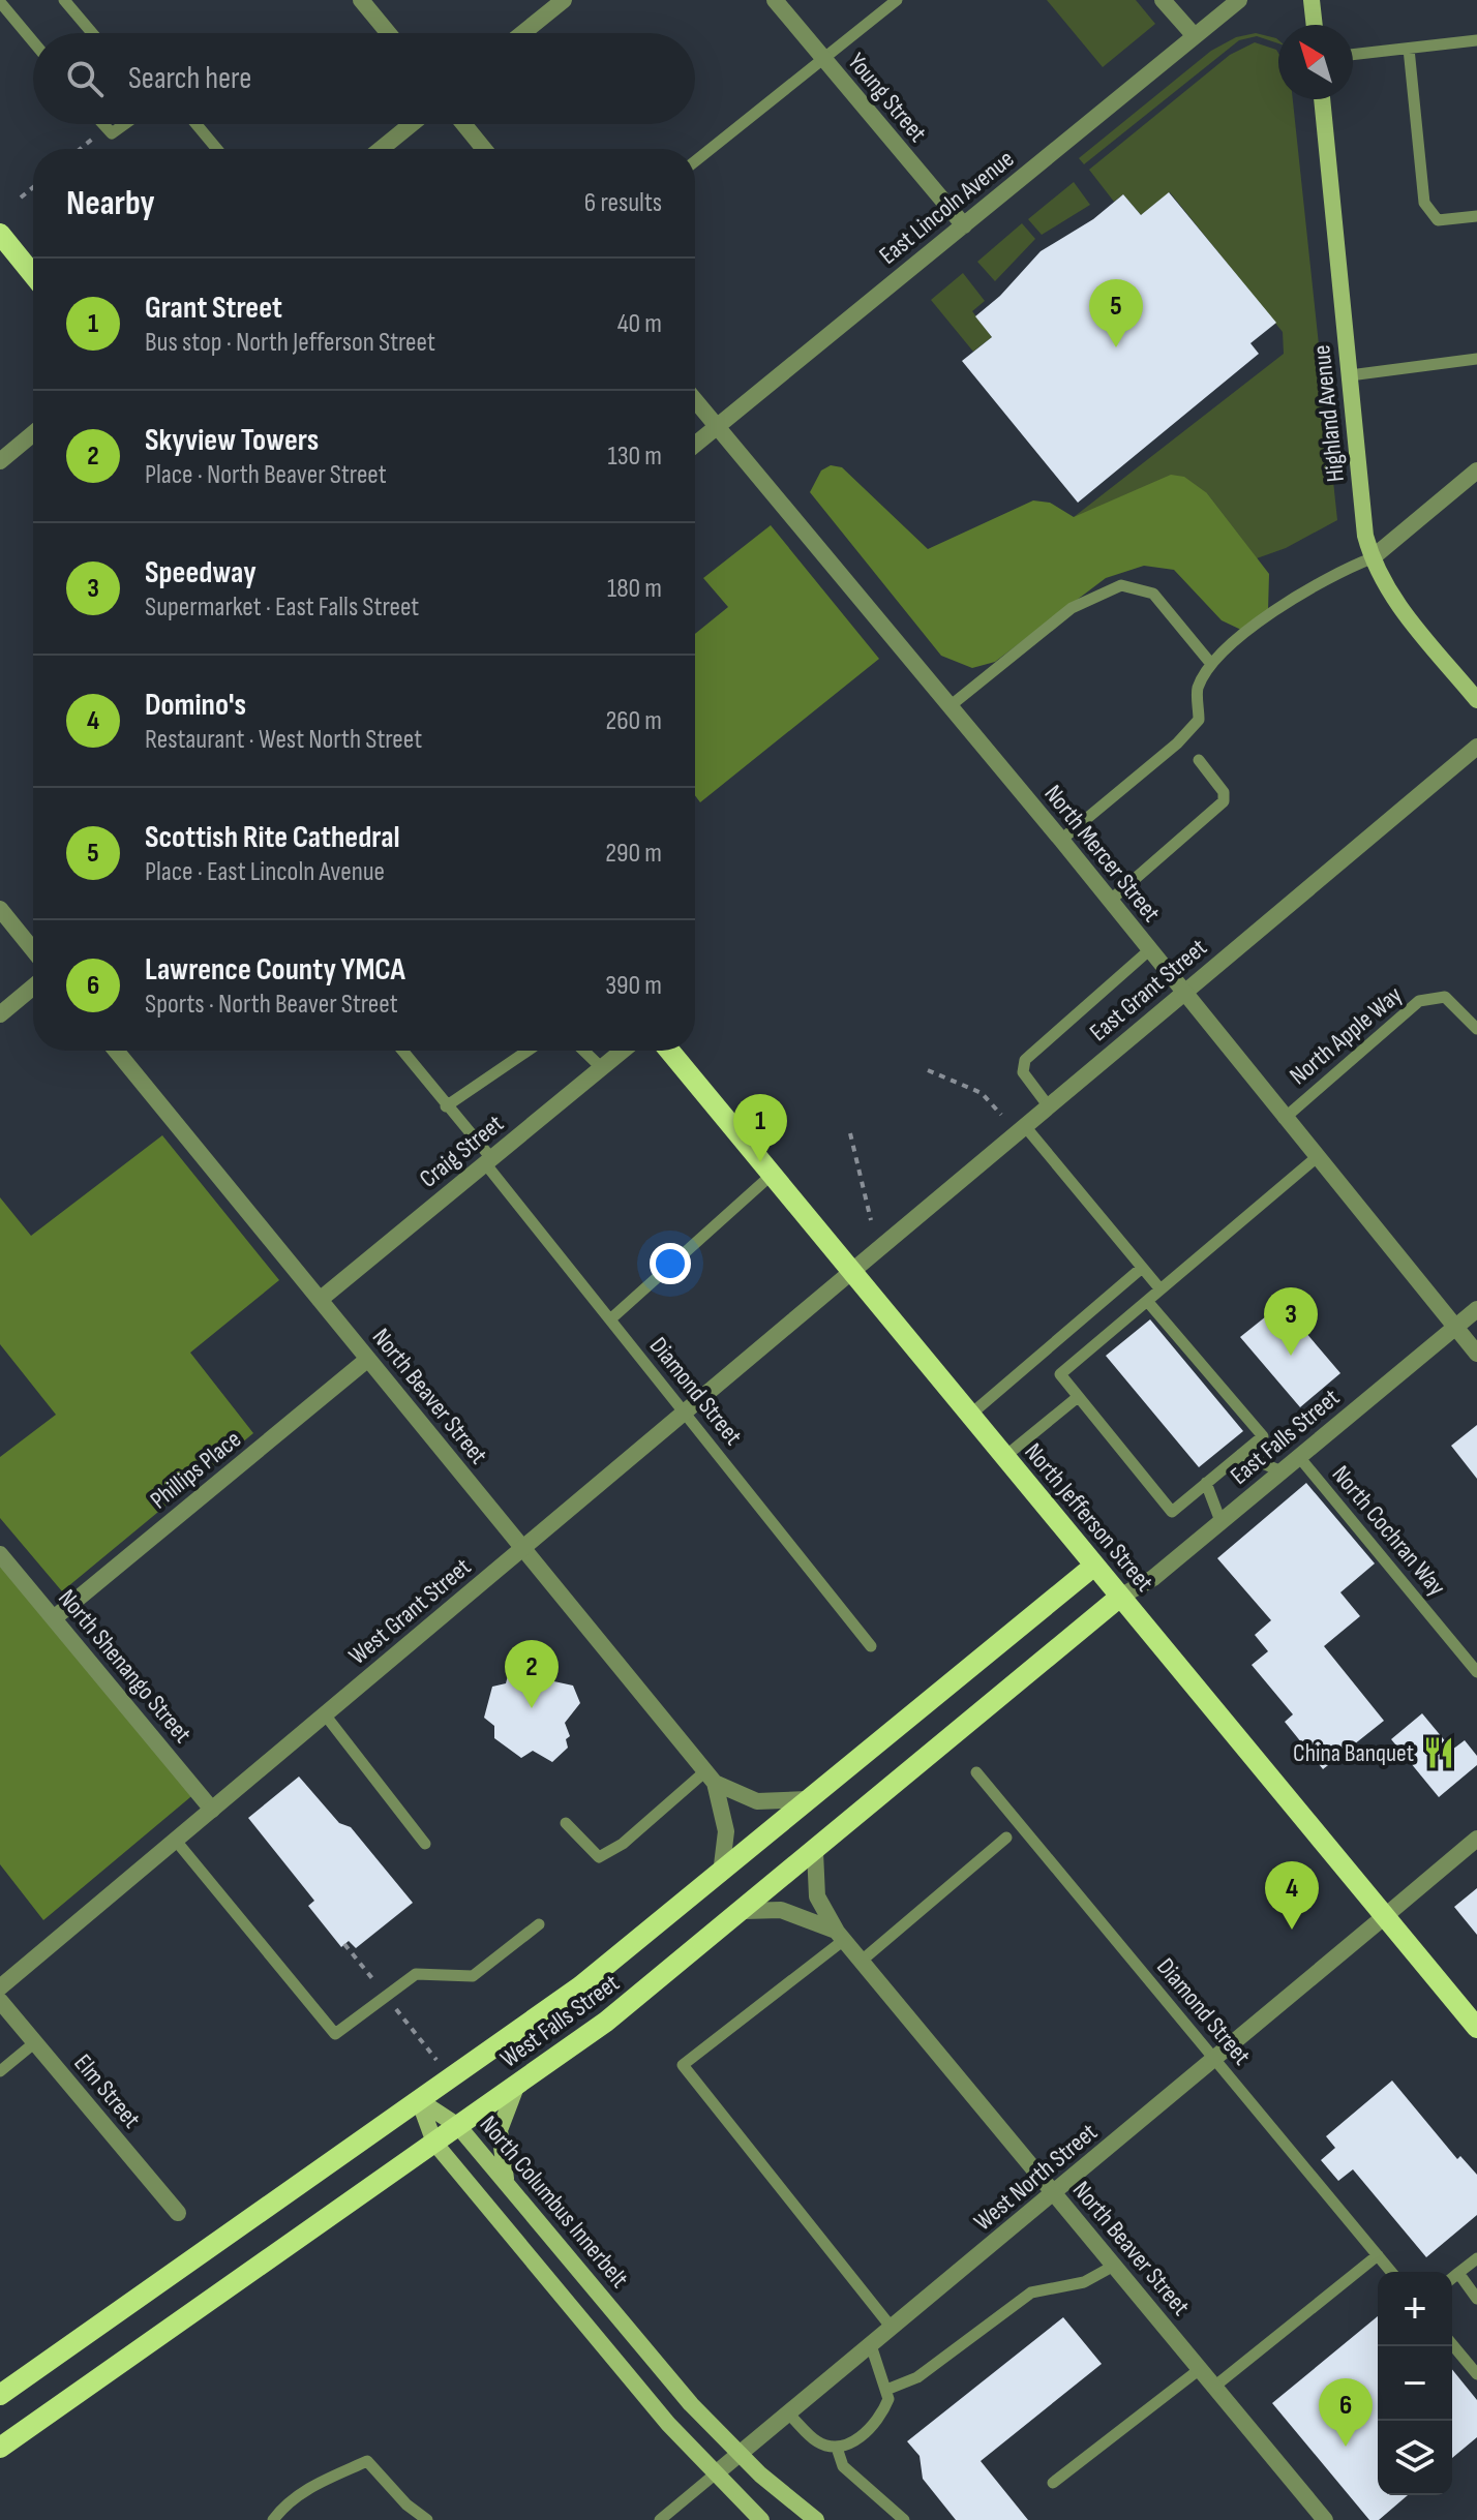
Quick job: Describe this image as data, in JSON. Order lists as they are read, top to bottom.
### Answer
{
  "streets": {
    "main road": [
      "Highland Avenue",
      "North Jefferson Street",
      "West Falls Street",
      "North Columbus Innerbelt"
    ],
    "street": [
      "Young Street",
      "East Lincoln Avenue",
      "North Mercer Street",
      "East Grant Street",
      "Craig Street",
      "North Beaver Street",
      "East Falls Street",
      "Phillips Place",
      "West Grant Street",
      "North Shenango Street",
      "Elm Street",
      "West North Street"
    ],
    "lane": ["North Apple Way", "Diamond Street", "North Cochran Way"]
  },
  "crossings": [
    ["Young Street", "East Lincoln Avenue"],
    ["East Lincoln Avenue", "North Mercer Street"],
    ["North Mercer Street", "East Grant Street"],
    ["North Mercer Street", "North Apple Way"],
    ["North Mercer Street", "East Falls Street"],
    ["East Grant Street", "North Jefferson Street"],
    ["East Grant Street", "West Grant Street"],
    ["Craig Street", "Diamond Street"],
    ["Craig Street", "North Beaver Street"],
    ["Diamond Street", "West Grant Street"],
    ["Diamond Street", "West North Street"],
    ["North Beaver Street", "Phillips Place"],
    ["North Beaver Street", "West Grant Street"],
    ["North Beaver Street", "West Falls Street"],
    ["North Beaver Street", "West North Street"],
    ["East Falls Street", "North Jefferson Street"],
    ["East Falls Street", "North Cochran Way"],
    ["East Falls Street", "West Falls Street"],
    ["Phillips Place", "North Shenango Street"],
    ["North Jefferson Street", "West Grant Street"],
    ["North Jefferson Street", "West Falls Street"],
    ["North Jefferson Street", "West North Street"],
    ["West Grant Street", "North Shenango Street"],
    ["West Falls Street", "North Columbus Innerbelt"],
    ["West North Street", "North Columbus Innerbelt"]
  ],
  "places": {
    "restaurant": ["China Banquet"]
  },
  "north": "top left",
  "page": {
    "search": "Search here",
    "heading": ["Nearby", "6 results"],
    "list": [
      {
        "mark": "1",
        "name": "Grant Street",
        "note": "Bus stop · North Jefferson Street",
        "value": "40 m"
      },
      {
        "mark": "2",
        "name": "Skyview Towers",
        "note": "Place · North Beaver Street",
        "value": "130 m"
      },
      {
        "mark": "3",
        "name": "Speedway",
        "note": "Supermarket · East Falls Street",
        "value": "180 m"
      },
      {
        "mark": "4",
        "name": "Domino's",
        "note": "Restaurant · West North Street",
        "value": "260 m"
      },
      {
        "mark": "5",
        "name": "Scottish Rite Cathedral",
        "note": "Place · East Lincoln Avenue",
        "value": "290 m"
      },
      {
        "mark": "6",
        "name": "Lawrence County YMCA",
        "note": "Sports · North Beaver Street",
        "value": "390 m"
      }
    ],
    "pins": [
      "5",
      "1",
      "3",
      "2",
      "4",
      "6"
    ],
    "map_buttons": ["+", "−"]
  }
}
